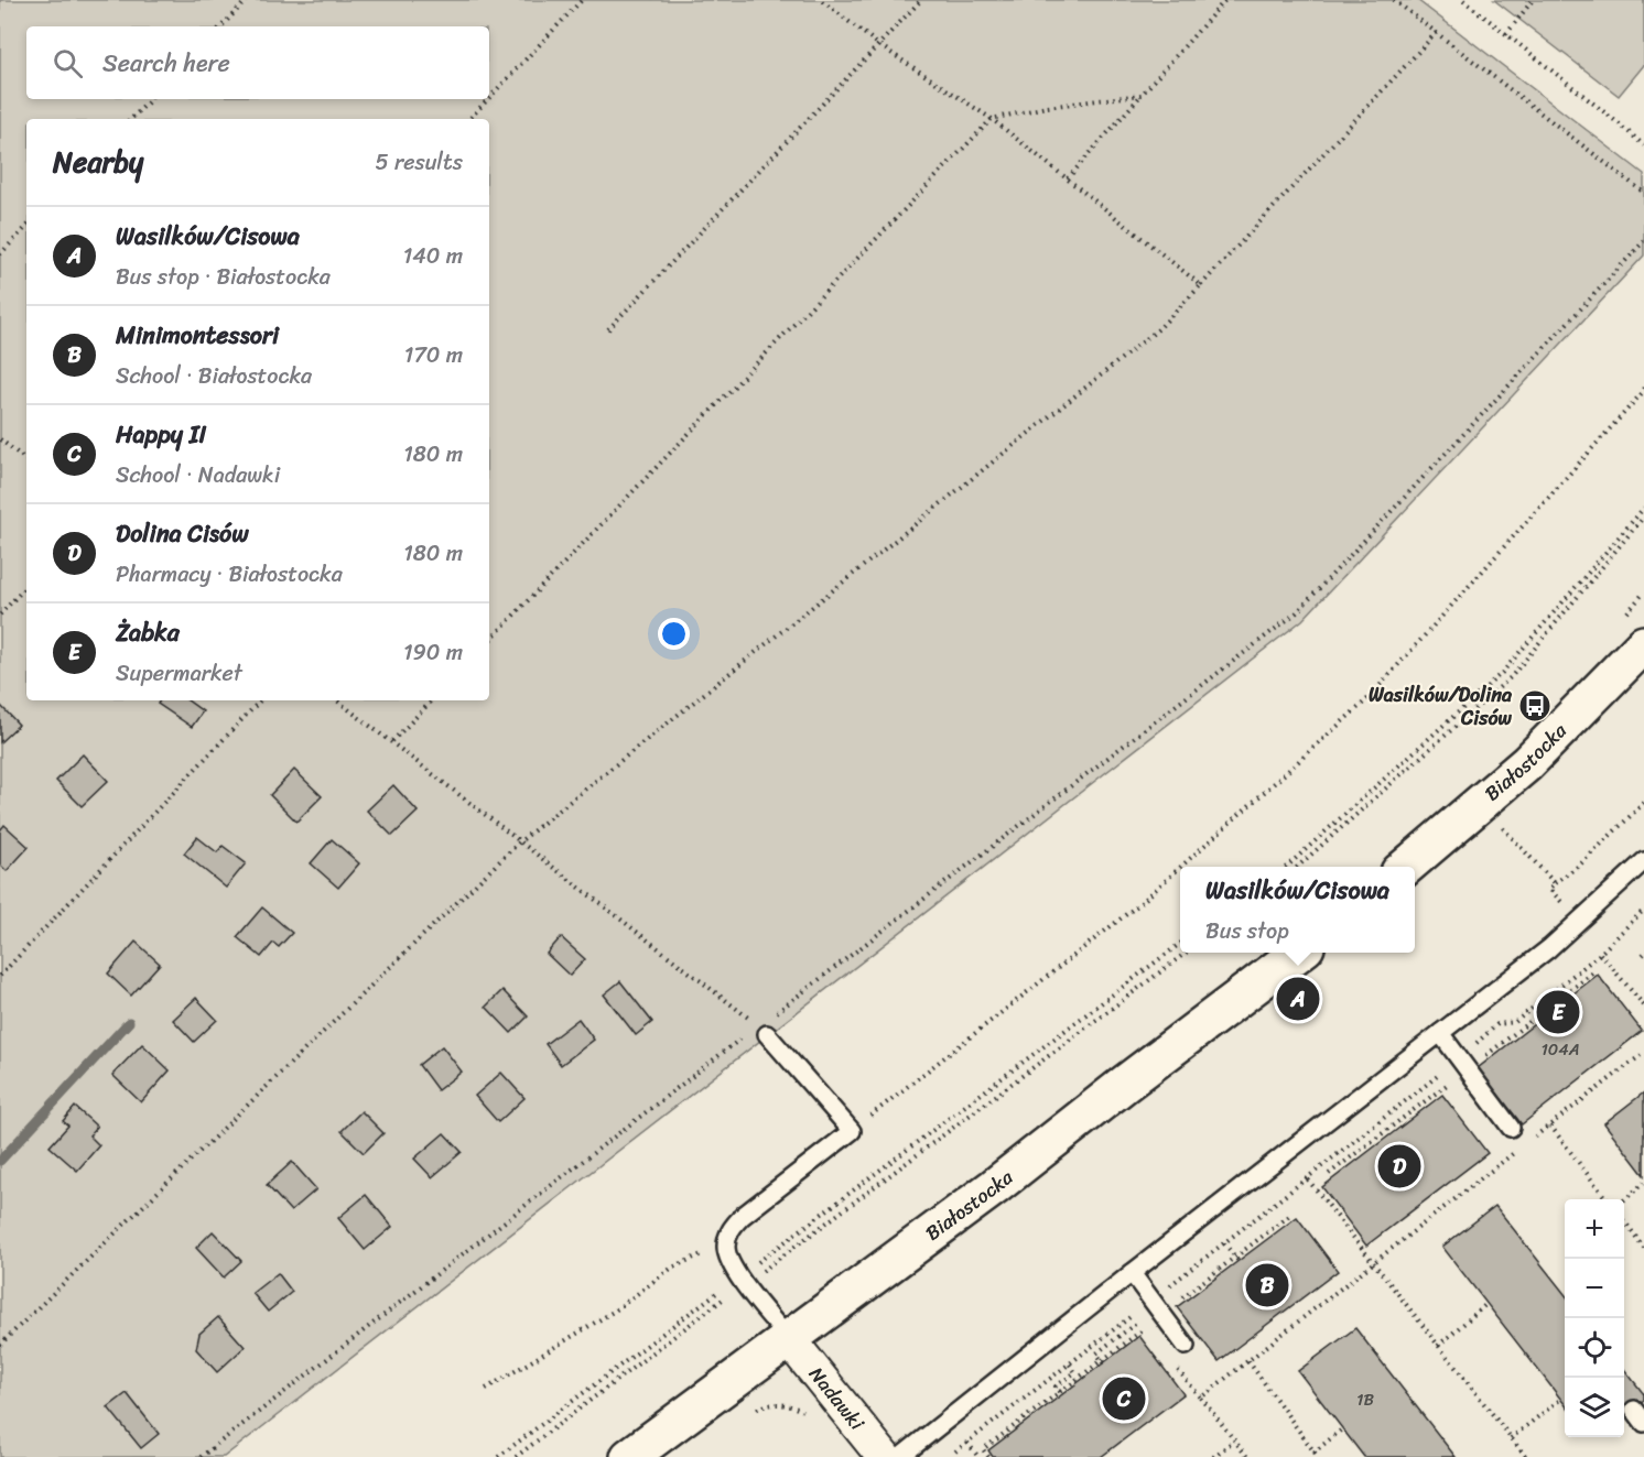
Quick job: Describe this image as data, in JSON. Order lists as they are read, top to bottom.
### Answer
{
  "streets": {
    "main road": ["Białostocka"],
    "street": ["Nadawki"]
  },
  "crossings": [
    ["Białostocka", "Nadawki"]
  ],
  "places": {
    "bus stop": ["Wasilków/Dolina Cisów"]
  },
  "house_numbers": ["104A", "1B"],
  "page": {
    "search": "Search here",
    "heading": ["Nearby", "5 results"],
    "list": [
      {
        "mark": "A",
        "name": "Wasilków/Cisowa",
        "note": "Bus stop · Białostocka",
        "value": "140 m"
      },
      {
        "mark": "B",
        "name": "Minimontessori",
        "note": "School · Białostocka",
        "value": "170 m"
      },
      {
        "mark": "C",
        "name": "Happy II",
        "note": "School · Nadawki",
        "value": "180 m"
      },
      {
        "mark": "D",
        "name": "Dolina Cisów",
        "note": "Pharmacy · Białostocka",
        "value": "180 m"
      },
      {
        "mark": "E",
        "name": "Żabka",
        "note": "Supermarket",
        "value": "190 m"
      }
    ],
    "popup": ["Wasilków/Cisowa", "Bus stop"],
    "pins": [
      "A",
      "E",
      "D",
      "B",
      "C"
    ],
    "map_buttons": ["+", "−"]
  }
}
